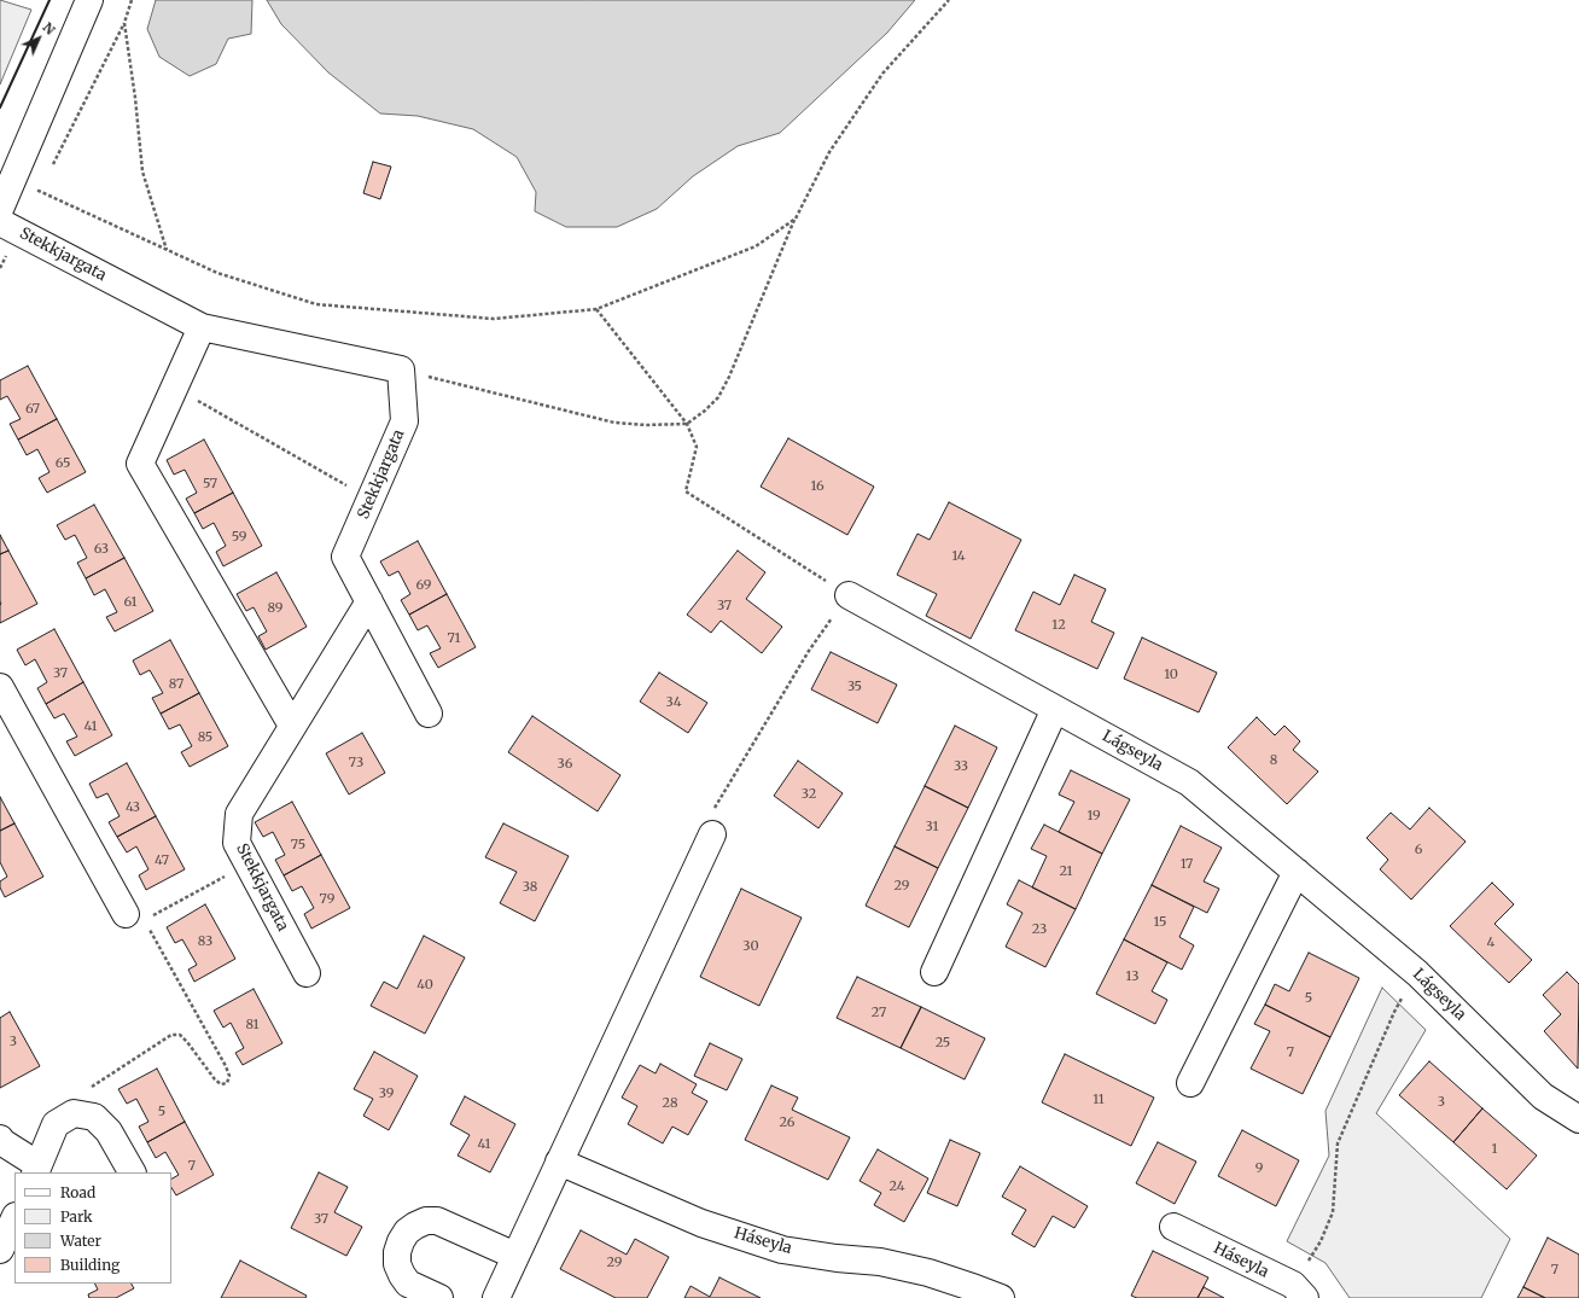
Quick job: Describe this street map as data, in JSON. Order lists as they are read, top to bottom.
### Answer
{
  "streets": {
    "street": ["Stekkjargata", "Lágseyla", "Háseyla"]
  },
  "house_numbers": [
    "67",
    "65",
    "57",
    "16",
    "59",
    "63",
    "14",
    "69",
    "61",
    "37",
    "89",
    "12",
    "71",
    "37",
    "10",
    "87",
    "35",
    "34",
    "41",
    "85",
    "8",
    "73",
    "36",
    "33",
    "32",
    "43",
    "19",
    "31",
    "75",
    "6",
    "47",
    "17",
    "21",
    "29",
    "38",
    "79",
    "15",
    "23",
    "83",
    "4",
    "30",
    "13",
    "40",
    "5",
    "27",
    "81",
    "3",
    "25",
    "7",
    "39",
    "11",
    "3",
    "28",
    "5",
    "26",
    "41",
    "1",
    "7",
    "9",
    "24",
    "37",
    "29",
    "7"
  ],
  "legend": [
    "Road",
    "Park",
    "Water",
    "Building"
  ],
  "north": "top right"
}
